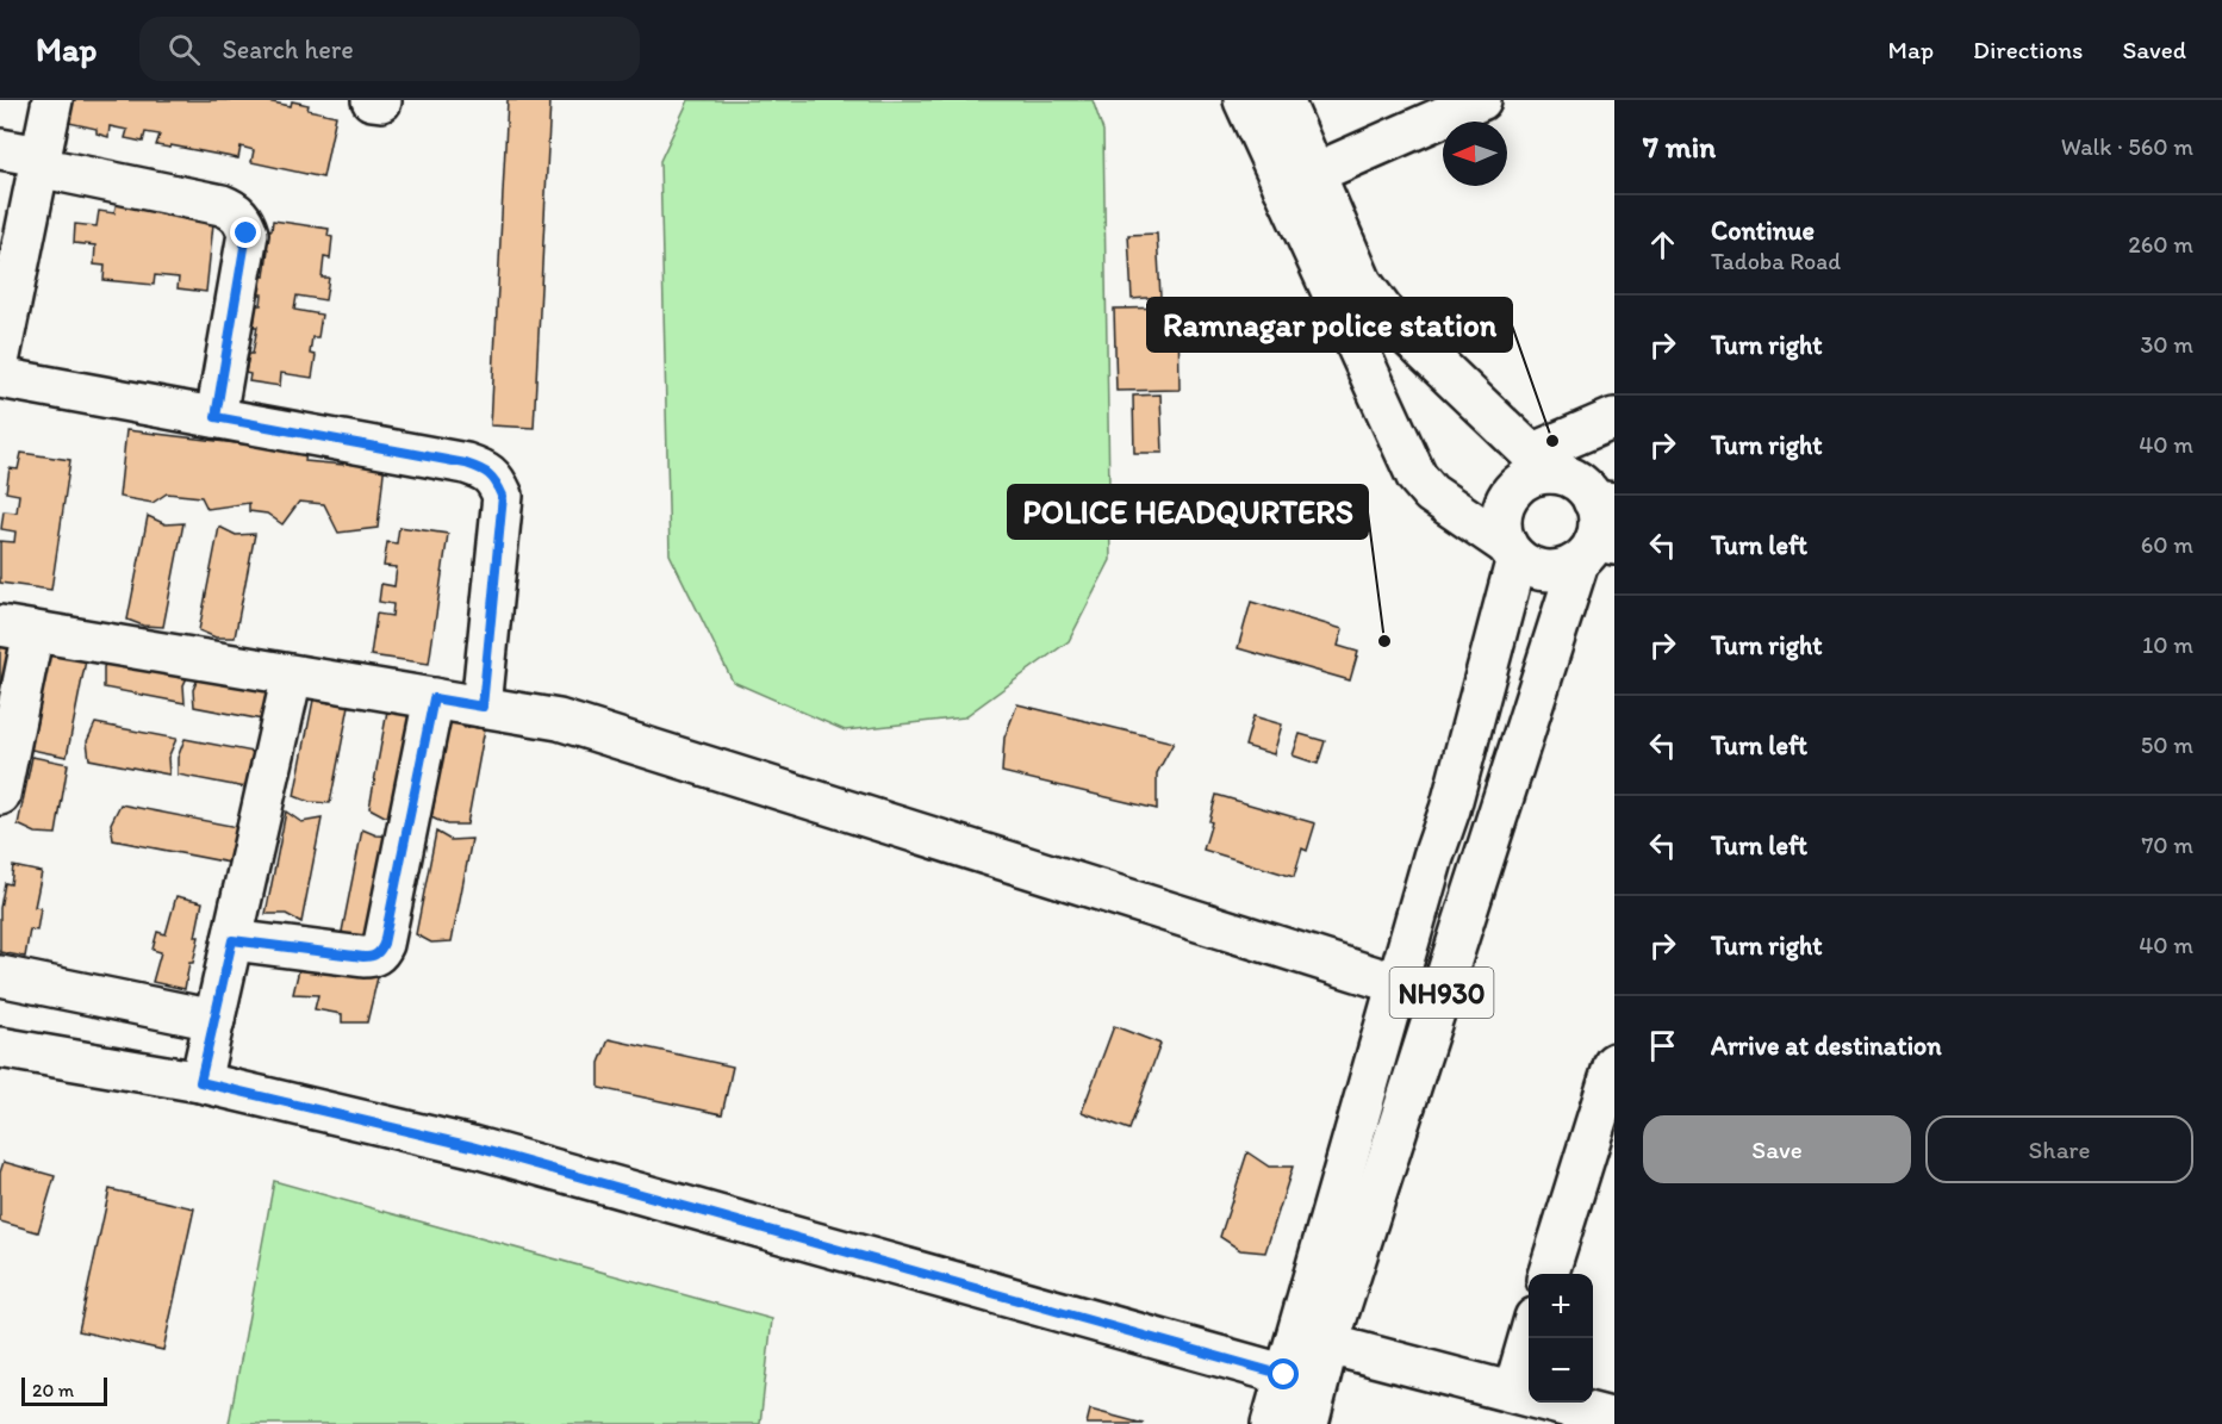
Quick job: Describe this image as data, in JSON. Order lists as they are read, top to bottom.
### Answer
{
  "streets": {
    "main road": ["NH930"]
  },
  "places": ["Ramnagar police station", "POLICE HEADQURTERS"],
  "scale_bar": "20 m",
  "north": "left",
  "page": {
    "header": "Map",
    "search": "Search here",
    "nav": ["Map", "Directions", "Saved"],
    "heading": ["7 min", "Walk · 560 m"],
    "list": [
      ["Continue", "Tadoba Road", "260 m"],
      ["Turn right", "30 m"],
      ["Turn right", "40 m"],
      ["Turn left", "60 m"],
      ["Turn right", "10 m"],
      ["Turn left", "50 m"],
      ["Turn left", "70 m"],
      ["Turn right", "40 m"],
      "Arrive at destination"
    ],
    "buttons": ["Save", "Share"],
    "map_buttons": ["+", "−"],
    "scale": "20 m"
  }
}
